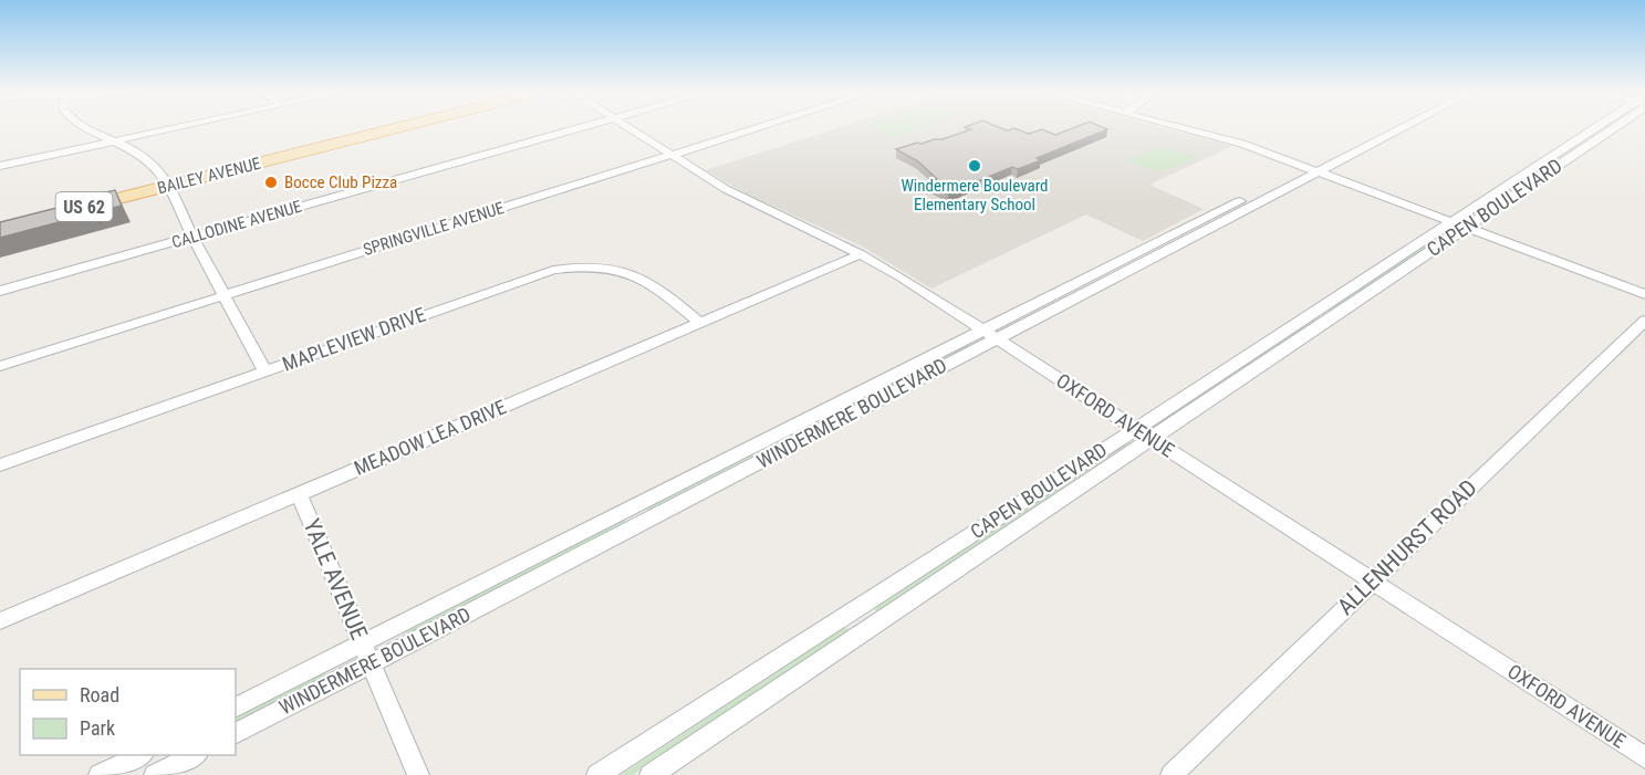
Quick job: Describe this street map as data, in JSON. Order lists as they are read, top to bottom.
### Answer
{
  "streets": {
    "main road": ["BAILEY AVENUE", "US 62"],
    "street": [
      "CAPEN BOULEVARD",
      "CALLODINE AVENUE",
      "SPRINGVILLE AVENUE",
      "MAPLEVIEW DRIVE",
      "WINDERMERE BOULEVARD",
      "OXFORD AVENUE",
      "MEADOW LEA DRIVE",
      "ALLENHURST ROAD",
      "YALE AVENUE"
    ]
  },
  "crossings": [
    ["CAPEN BOULEVARD", "OXFORD AVENUE"],
    ["SPRINGVILLE AVENUE", "OXFORD AVENUE"],
    ["MAPLEVIEW DRIVE", "MEADOW LEA DRIVE"],
    ["WINDERMERE BOULEVARD", "OXFORD AVENUE"],
    ["WINDERMERE BOULEVARD", "YALE AVENUE"],
    ["OXFORD AVENUE", "MEADOW LEA DRIVE"],
    ["OXFORD AVENUE", "ALLENHURST ROAD"],
    ["MEADOW LEA DRIVE", "YALE AVENUE"]
  ],
  "places": ["Windermere Boulevard Elementary School", "Bocce Club Pizza"],
  "legend": ["Road", "Park"]
}
